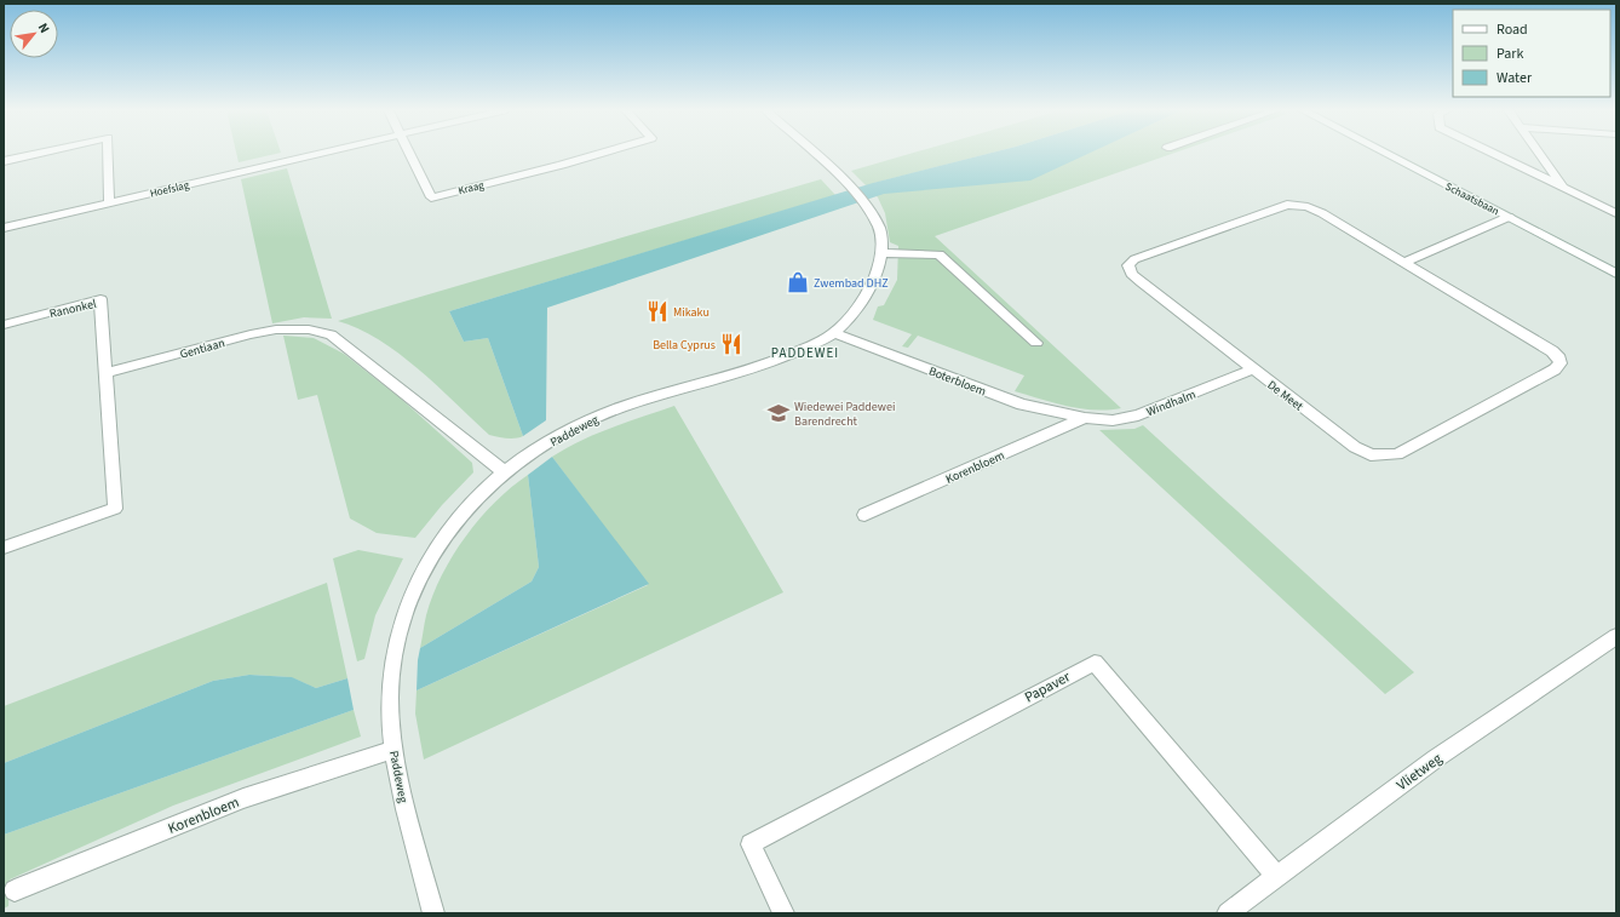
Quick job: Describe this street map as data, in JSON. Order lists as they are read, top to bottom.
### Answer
{
  "streets": {
    "street": [
      "Kraag",
      "Hoefslag",
      "Schaatsbaan",
      "Ranonkel",
      "Gentiaan",
      "Boterbloem",
      "De Meet",
      "Windhalm",
      "Paddeweg",
      "Korenbloem",
      "Papaver",
      "Vlietweg"
    ]
  },
  "crossings": [
    ["Ranonkel", "Gentiaan"],
    ["Gentiaan", "Paddeweg"],
    ["Boterbloem", "Windhalm"],
    ["Boterbloem", "Paddeweg"],
    ["Boterbloem", "Korenbloem"],
    ["De Meet", "Windhalm"],
    ["Windhalm", "Korenbloem"],
    ["Paddeweg", "Korenbloem"],
    ["Papaver", "Vlietweg"]
  ],
  "districts": ["PADDEWEI"],
  "places": {
    "shop": ["Zwembad DHZ"],
    "restaurant": ["Mikaku", "Bella Cyprus"],
    "school or university": ["Wiedewei Paddewei Barendrecht"]
  },
  "legend": ["Road", "Park", "Water"],
  "north": "top right"
}
